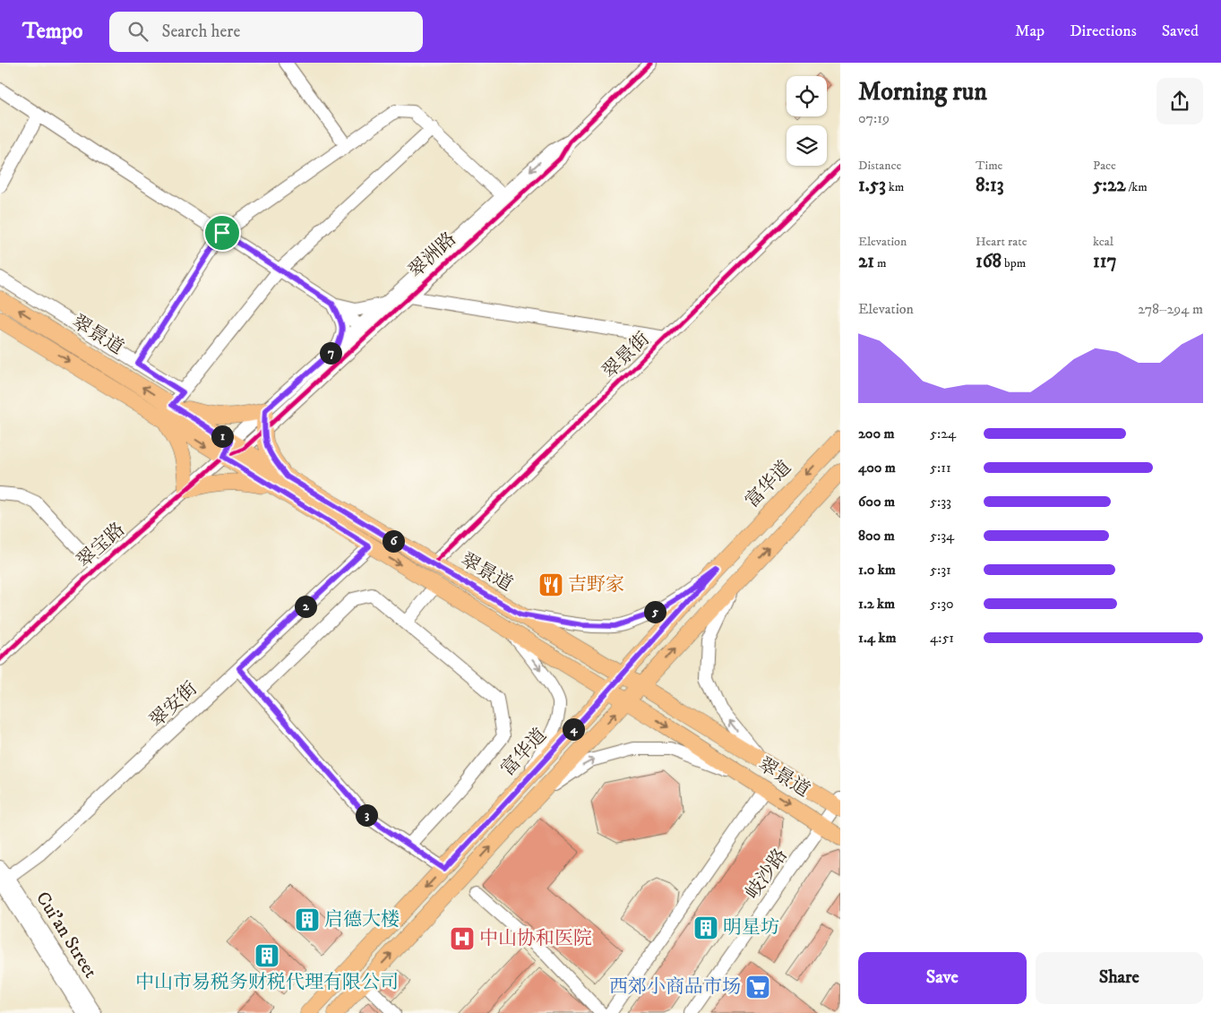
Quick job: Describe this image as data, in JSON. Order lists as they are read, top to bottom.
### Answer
{
  "streets": {
    "main road": ["翠景道", "富华道"],
    "street": [
      "翠洲路",
      "翠景街",
      "翠宝路",
      "翠安街",
      "岐沙路",
      "Cui'an Street"
    ]
  },
  "crossings": [
    ["翠洲路", "翠景道"],
    ["翠洲路", "翠宝路"],
    ["翠景道", "翠景街"],
    ["翠景道", "富华道"],
    ["翠景道", "翠宝路"],
    ["翠景道", "翠安街"],
    ["翠景道", "岐沙路"],
    ["翠安街", "Cui'an Street"]
  ],
  "places": {
    "restaurant": ["吉野家"],
    "building": ["启德大楼", "明星坊", "中山市易税务财税代理有限公司"],
    "hospital": ["中山协和医院"],
    "supermarket": ["西郊小商品市场"]
  },
  "page": {
    "header": "Tempo",
    "search": "Search here",
    "nav": ["Map", "Directions", "Saved"],
    "heading": ["Morning run", "07:19"],
    "stats": [
      ["Distance", "1.53 km"],
      ["Time", "8:13"],
      ["Pace", "5:22 /km"],
      ["Elevation", "21 m"],
      ["Heart rate", "168 bpm"],
      ["kcal", "117"]
    ],
    "chart": ["Elevation", "278–294 m"],
    "pins": [
      "7",
      "1",
      "6",
      "2",
      "5",
      "4",
      "3"
    ],
    "list": [
      {
        "name": "200 m",
        "note": "5:24"
      },
      {
        "name": "400 m",
        "note": "5:11"
      },
      {
        "name": "600 m",
        "note": "5:33"
      },
      {
        "name": "800 m",
        "note": "5:34"
      },
      {
        "name": "1.0 km",
        "note": "5:31"
      },
      {
        "name": "1.2 km",
        "note": "5:30"
      },
      {
        "name": "1.4 km",
        "note": "4:51"
      }
    ],
    "buttons": ["Save", "Share"]
  }
}
